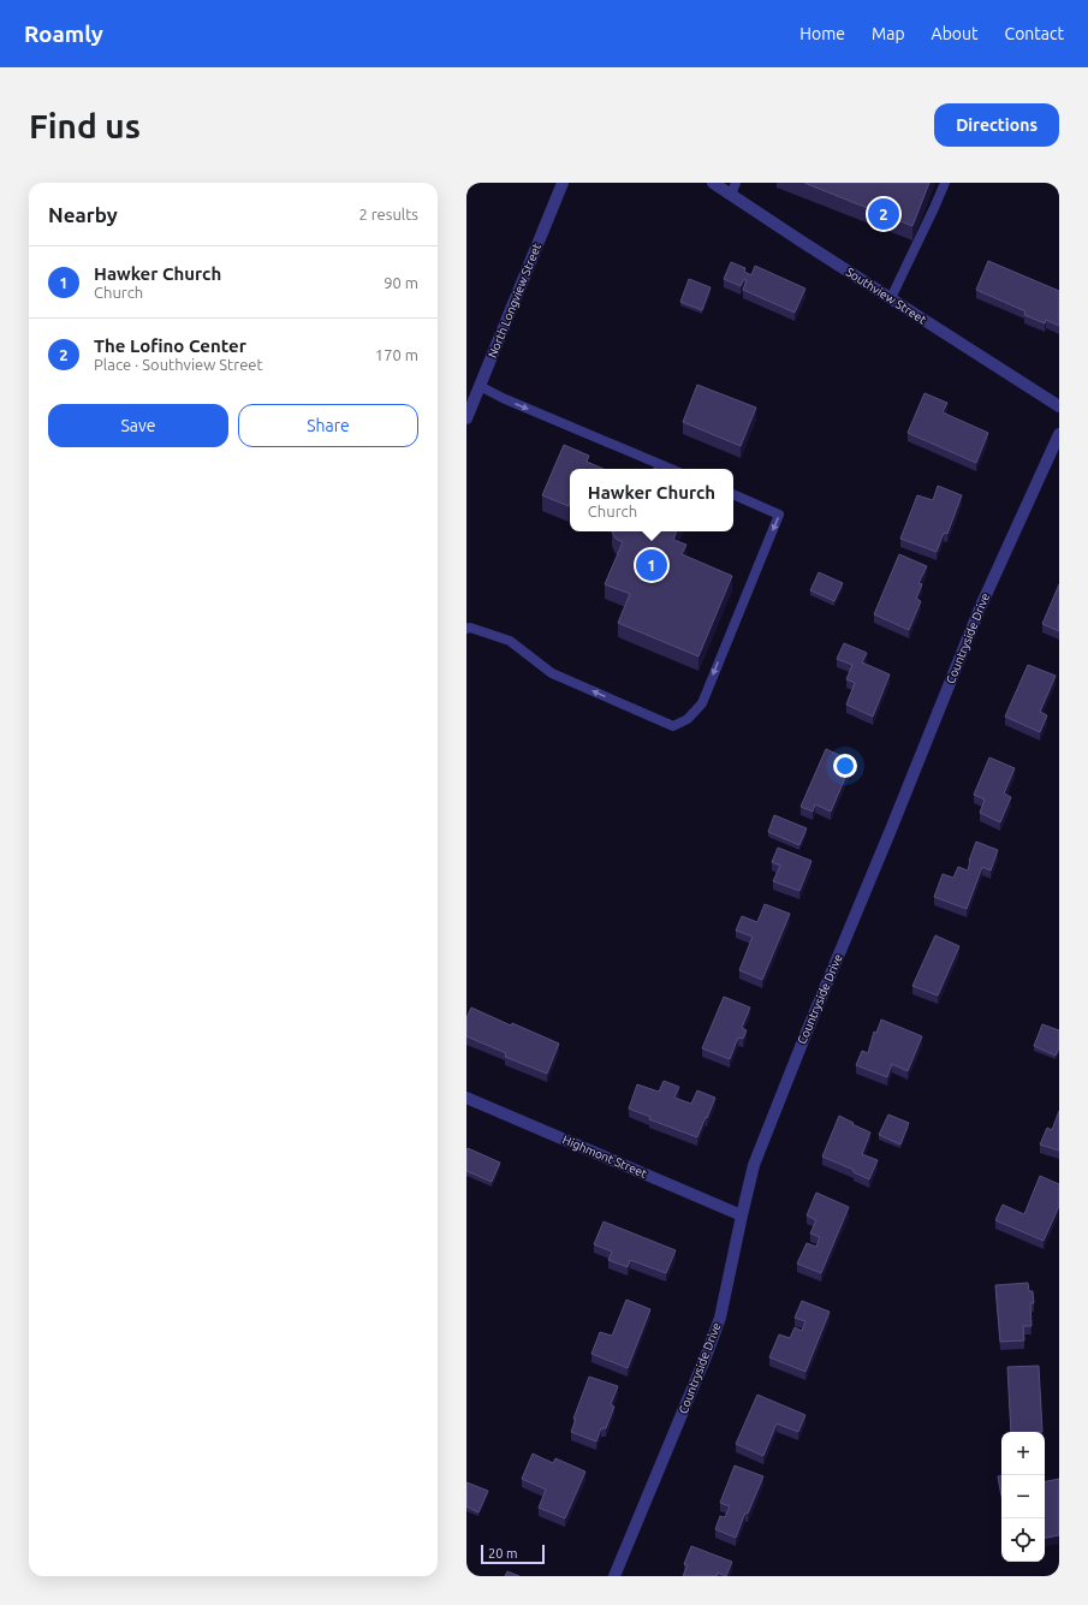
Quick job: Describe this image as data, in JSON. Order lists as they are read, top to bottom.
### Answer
{
  "streets": {
    "street": [
      "Southview Street",
      "North Longview Street",
      "Countryside Drive",
      "Highmont Street"
    ]
  },
  "crossings": [
    ["Countryside Drive", "Highmont Street"]
  ],
  "scale_bar": "20 m",
  "page": {
    "header": "Roamly",
    "nav": [
      "Home",
      "Map",
      "About",
      "Contact"
    ],
    "buttons": [
      "Directions",
      ["Save", "Share"]
    ],
    "title": "Find us",
    "heading": ["Nearby", "2 results"],
    "pins": ["2", "1"],
    "list": [
      {
        "mark": "1",
        "name": "Hawker Church",
        "note": "Church",
        "value": "90 m"
      },
      {
        "mark": "2",
        "name": "The Lofino Center",
        "note": "Place · Southview Street",
        "value": "170 m"
      }
    ],
    "popup": ["Hawker Church", "Church"],
    "map_buttons": ["+", "−"],
    "scale": "20 m"
  }
}
